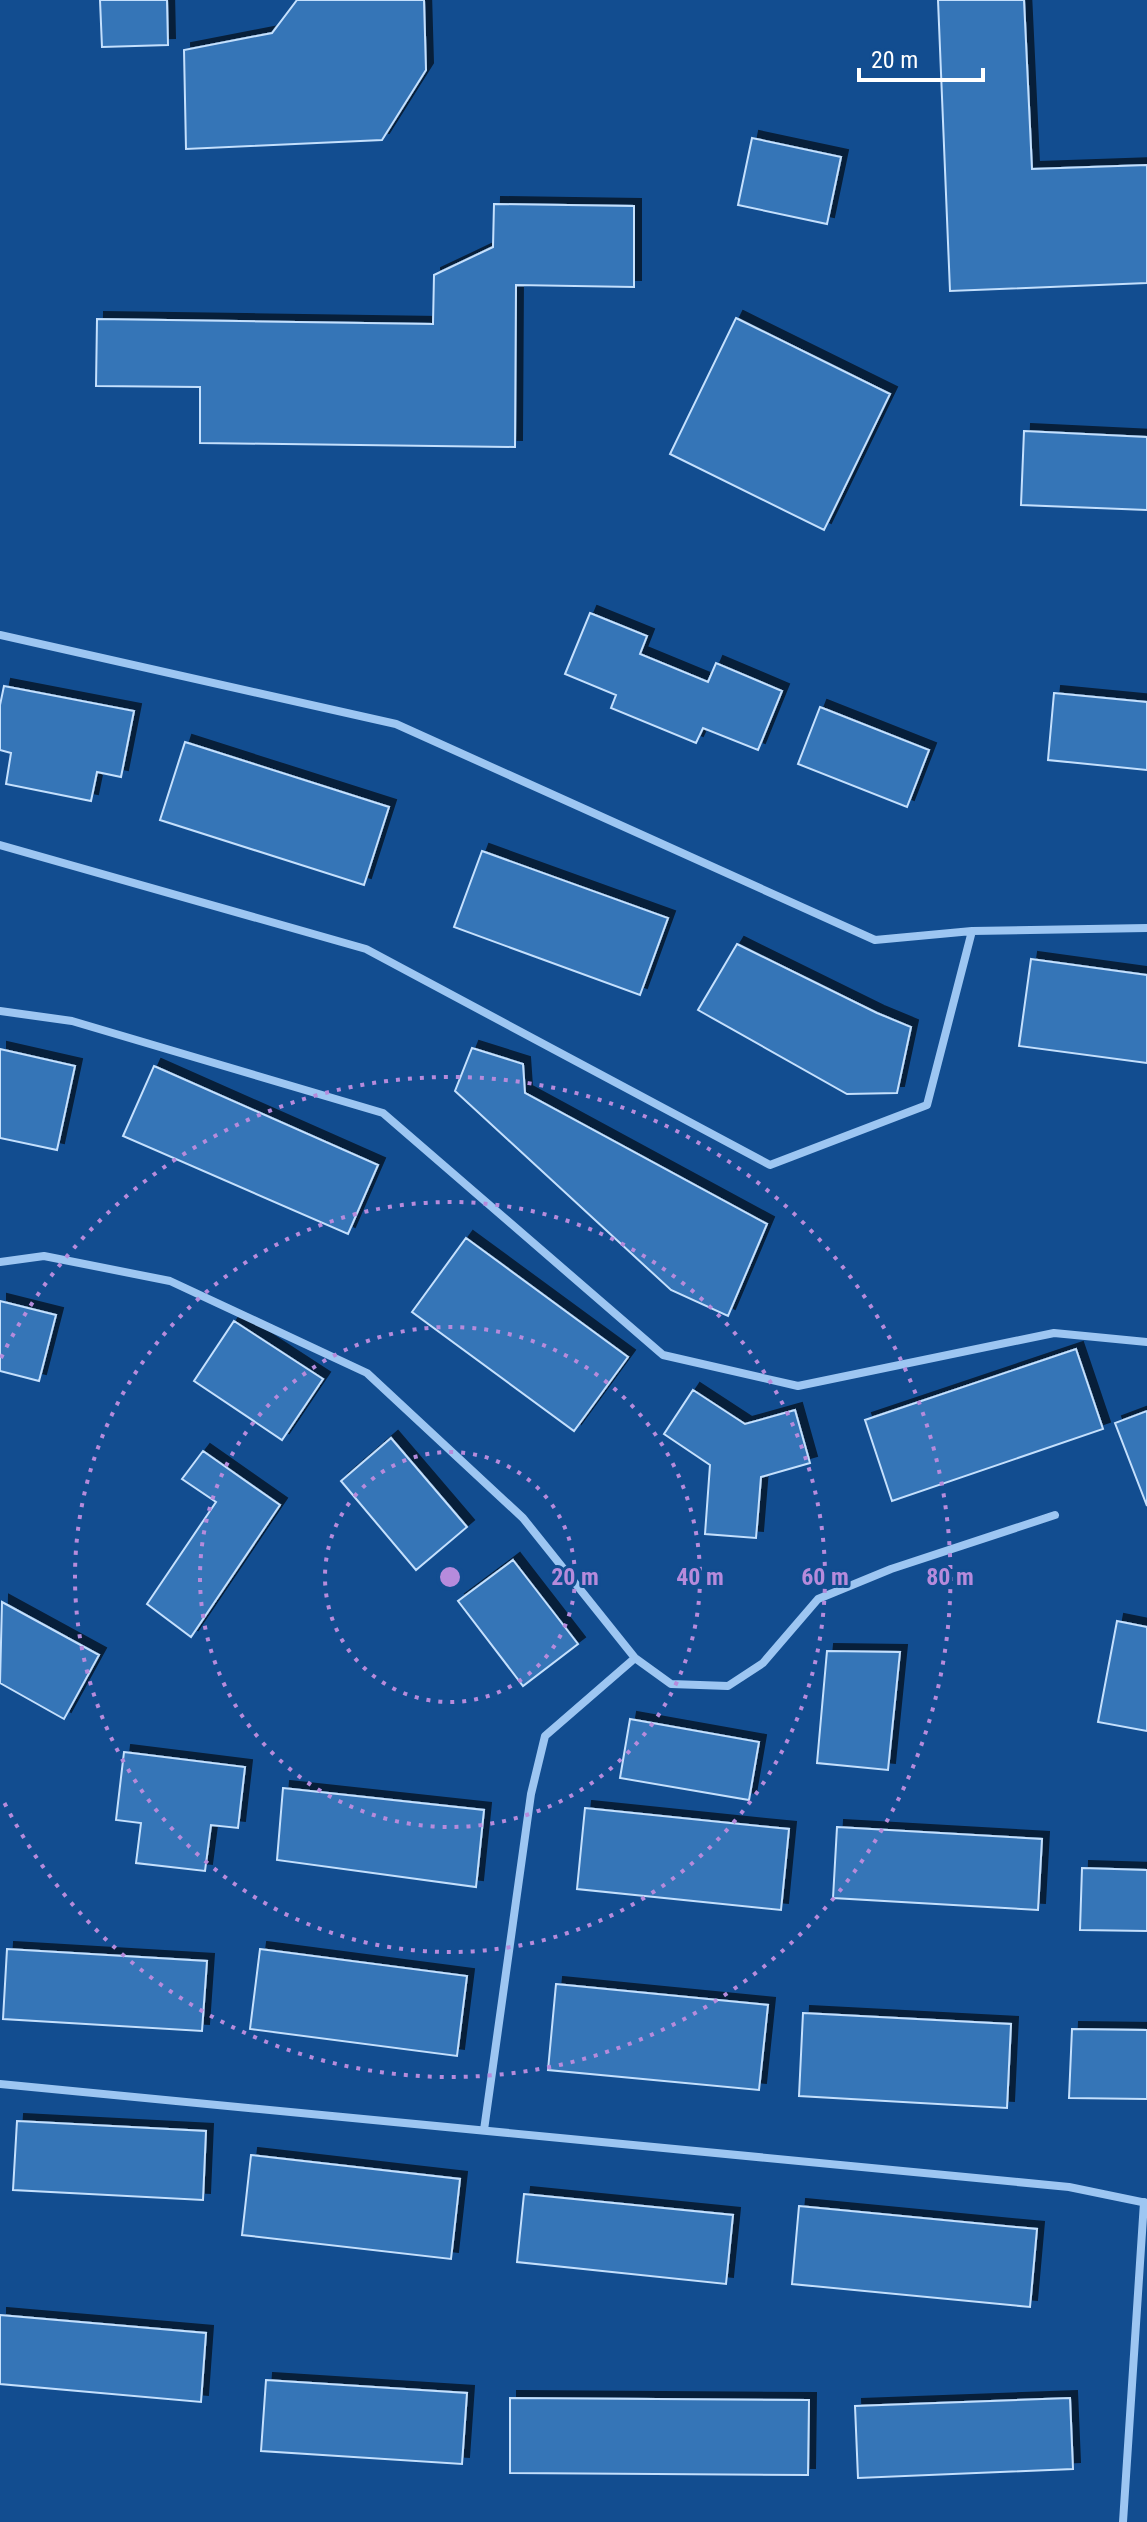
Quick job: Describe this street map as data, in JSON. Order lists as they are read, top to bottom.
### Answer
{
  "scale_bar": "20 m",
  "rings": [
    "20 m",
    "40 m",
    "60 m",
    "80 m"
  ]
}
